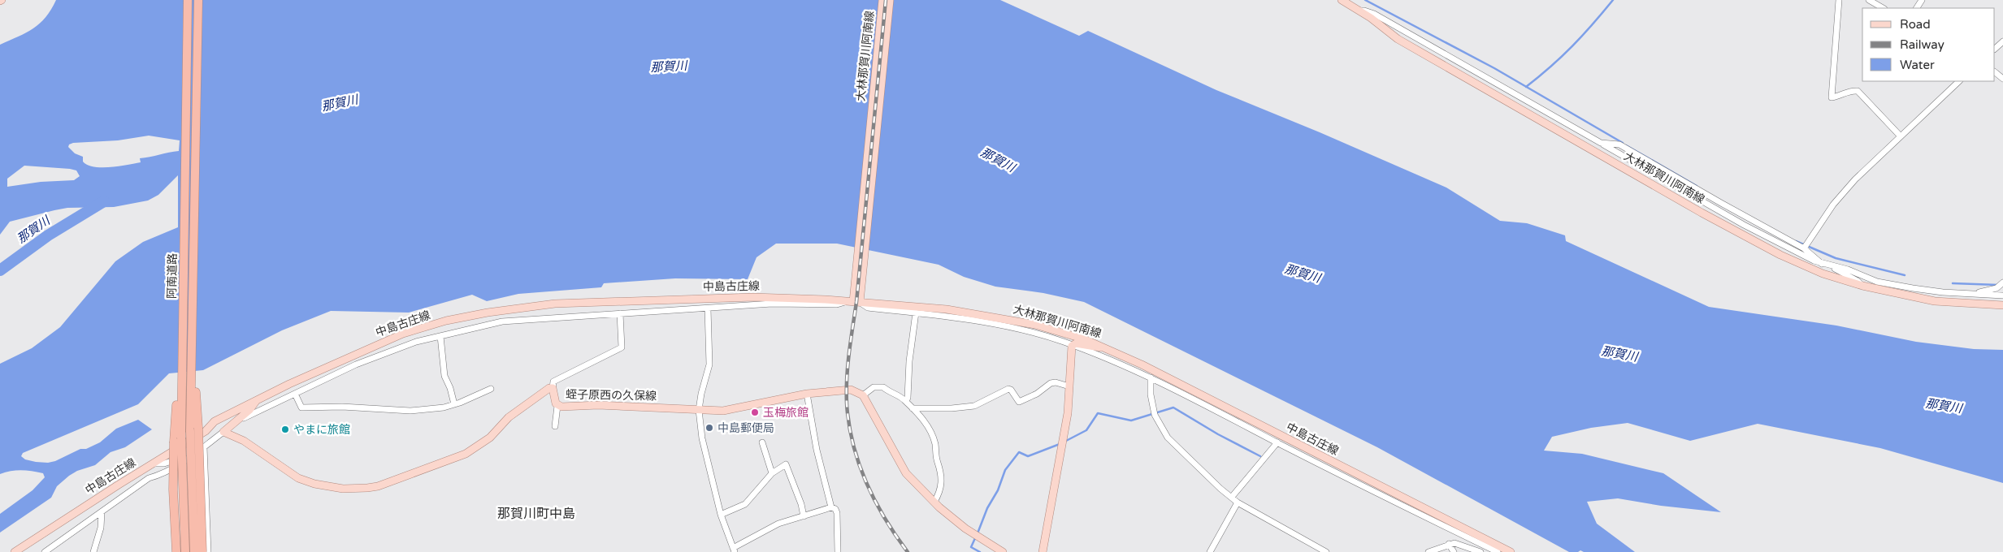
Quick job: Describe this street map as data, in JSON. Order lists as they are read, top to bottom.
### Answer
{
  "streets": {
    "highway": ["阿南道路"],
    "main road": ["大林那賀川阿南線", "中島古庄線", "蛭子原西の久保線"]
  },
  "crossings": [
    ["大林那賀川阿南線", "中島古庄線"]
  ],
  "districts": ["那賀川町中島"],
  "water": ["那賀川"],
  "places": ["玉梅旅館", "中島郵便局", "やまに旅館"],
  "legend": ["Road", "Railway", "Water"]
}
